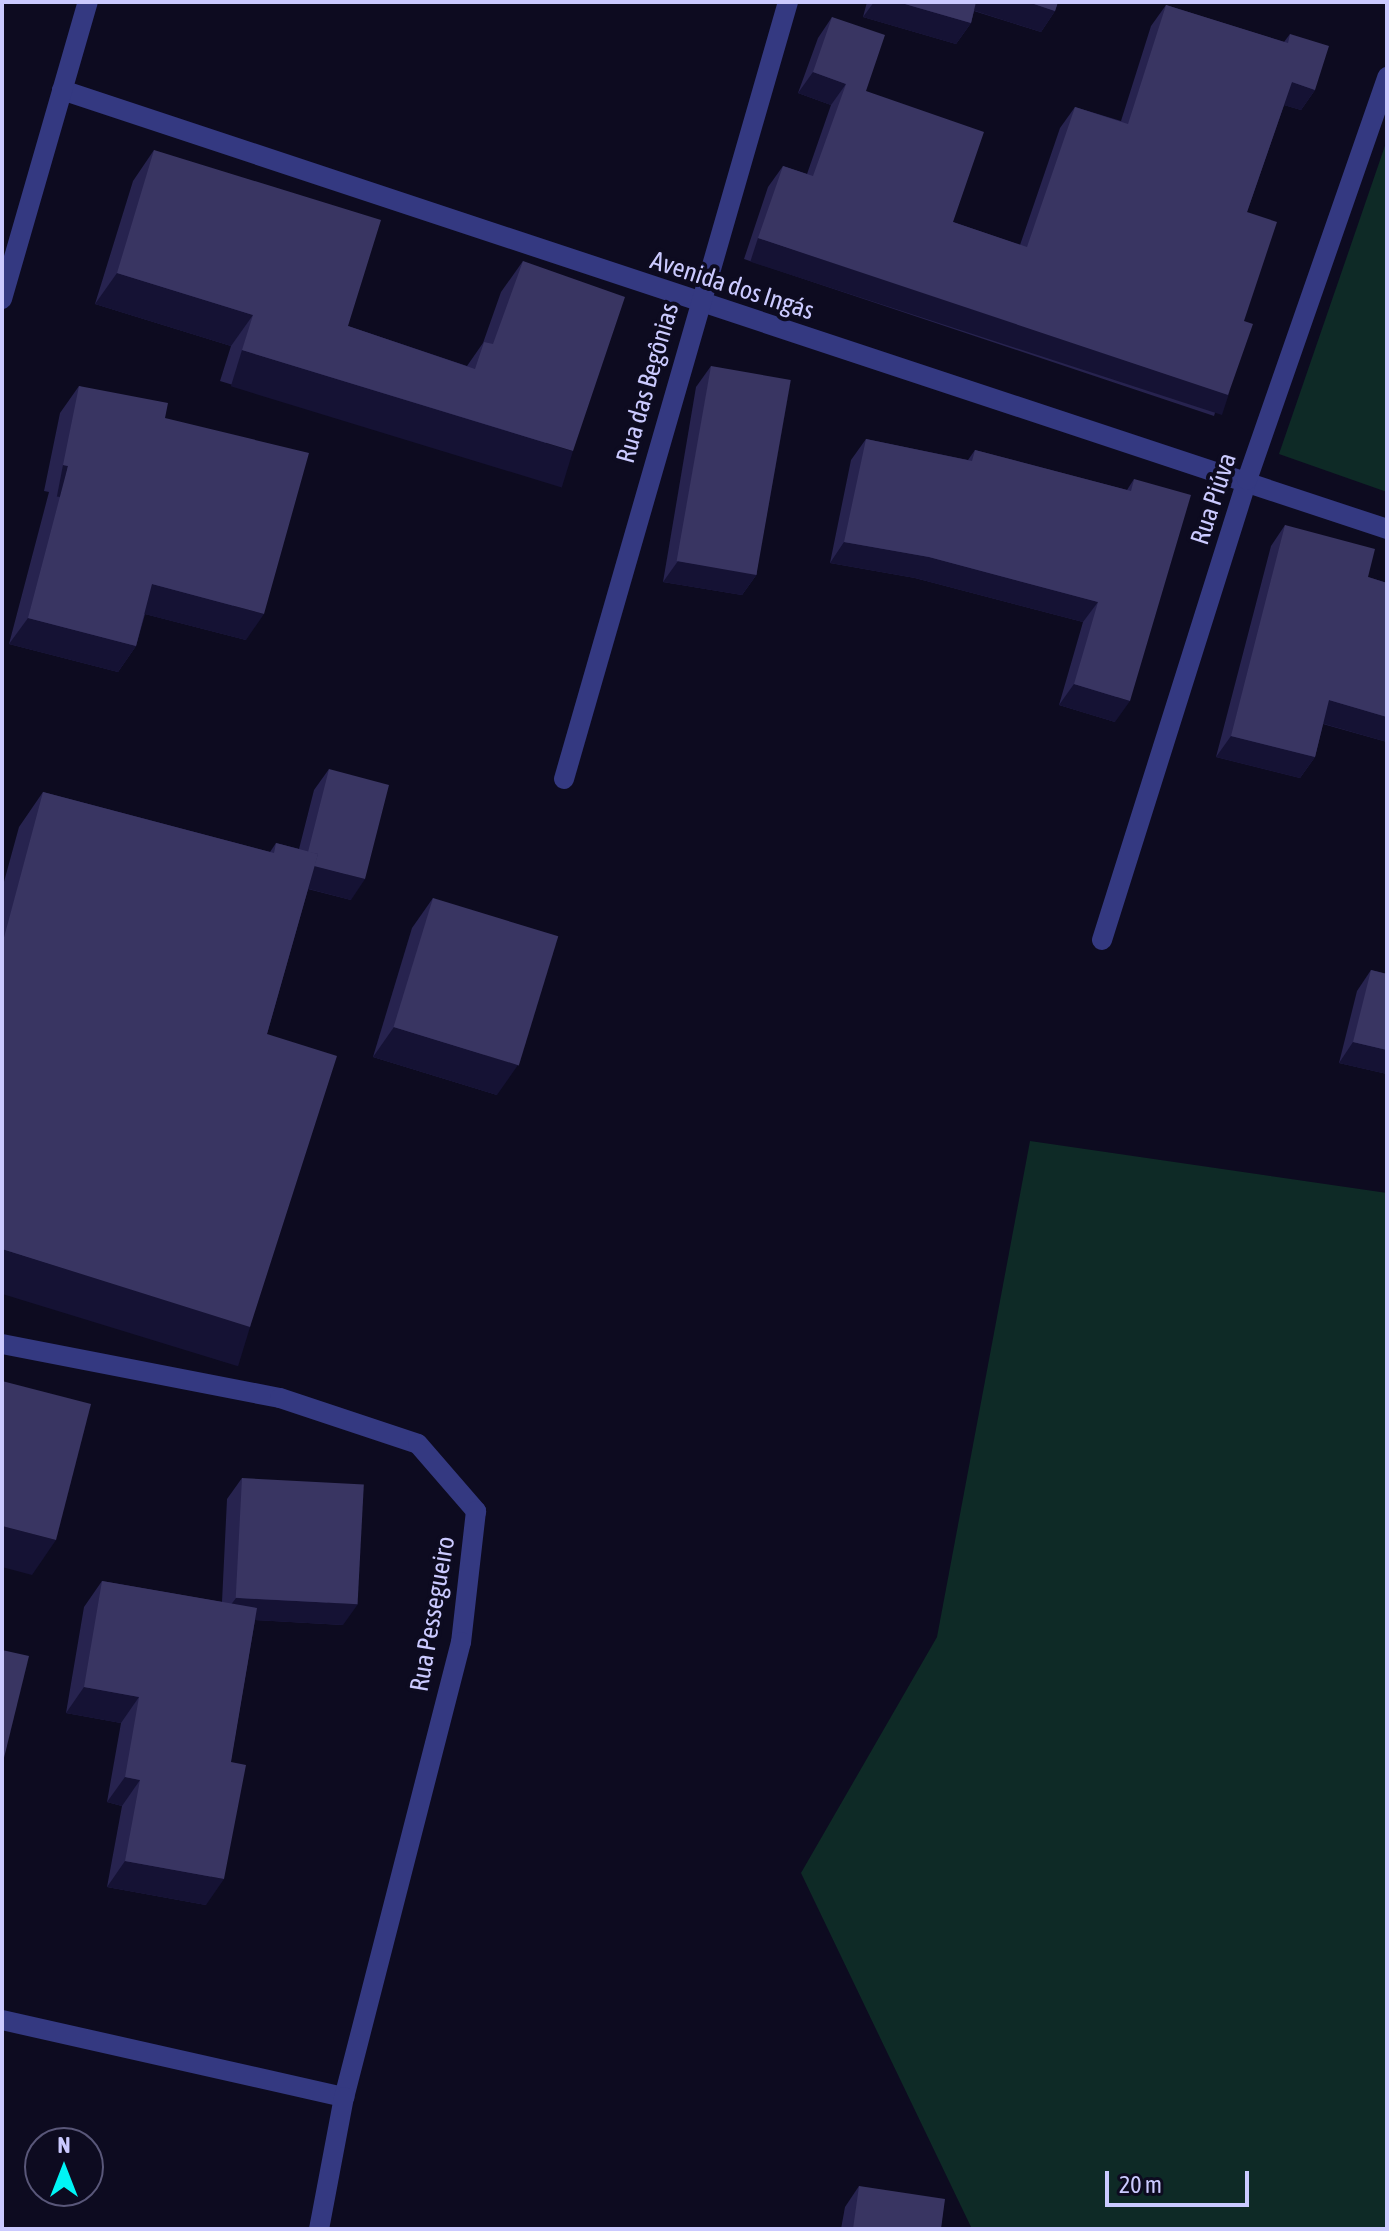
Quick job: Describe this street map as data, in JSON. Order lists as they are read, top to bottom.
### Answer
{
  "streets": {
    "street": [
      "Avenida dos Ingás",
      "Rua das Begônias",
      "Rua Piúva",
      "Rua Pessegueiro"
    ]
  },
  "crossings": [
    ["Avenida dos Ingás", "Rua das Begônias"],
    ["Avenida dos Ingás", "Rua Piúva"]
  ],
  "scale_bar": "20 m",
  "north": "top"
}
